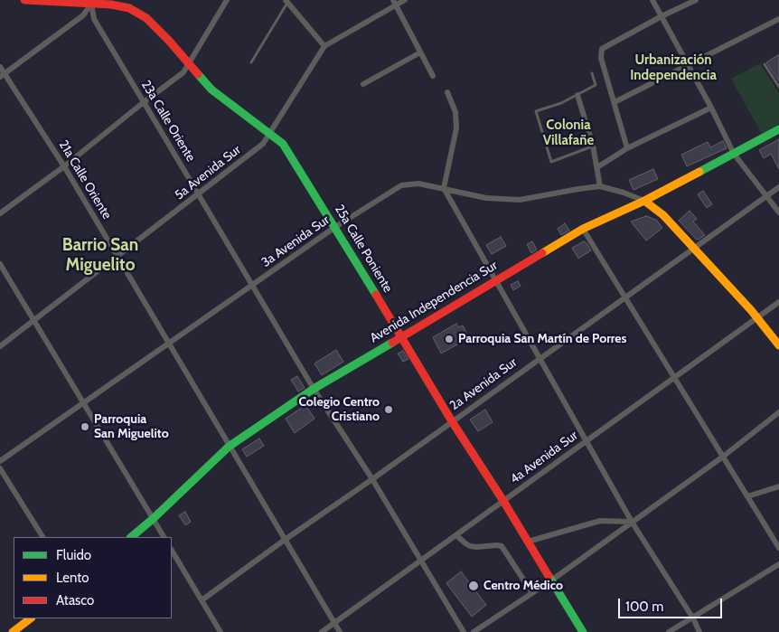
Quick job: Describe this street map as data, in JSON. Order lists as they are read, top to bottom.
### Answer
{
  "streets": {
    "street": [
      "23a Calle Oriente",
      "5a Avenida Sur",
      "21a Calle Oriente",
      "3a Avenida Sur",
      "25a Calle Poniente",
      "Avenida Independencia Sur",
      "2a Avenida Sur",
      "4a Avenida Sur"
    ]
  },
  "crossings": [
    ["23a Calle Oriente", "5a Avenida Sur"],
    ["23a Calle Oriente", "3a Avenida Sur"],
    ["23a Calle Oriente", "25a Calle Poniente"],
    ["23a Calle Oriente", "Avenida Independencia Sur"],
    ["23a Calle Oriente", "2a Avenida Sur"],
    ["23a Calle Oriente", "4a Avenida Sur"],
    ["5a Avenida Sur", "21a Calle Oriente"],
    ["5a Avenida Sur", "25a Calle Poniente"],
    ["21a Calle Oriente", "3a Avenida Sur"],
    ["21a Calle Oriente", "Avenida Independencia Sur"],
    ["21a Calle Oriente", "2a Avenida Sur"],
    ["21a Calle Oriente", "4a Avenida Sur"],
    ["3a Avenida Sur", "25a Calle Poniente"],
    ["3a Avenida Sur", "Avenida Independencia Sur"],
    ["25a Calle Poniente", "Avenida Independencia Sur"],
    ["25a Calle Poniente", "2a Avenida Sur"],
    ["25a Calle Poniente", "4a Avenida Sur"]
  ],
  "districts": ["Urbanización Independencia", "Colonia Villafañe", "Barrio San Miguelito"],
  "places": [
    "Parroquia San Martín de Porres",
    "Colegio Centro Cristiano",
    "Parroquia San Miguelito",
    "Centro Médico"
  ],
  "legend": ["Fluido", "Lento", "Atasco"],
  "scale_bar": "100 m"
}
